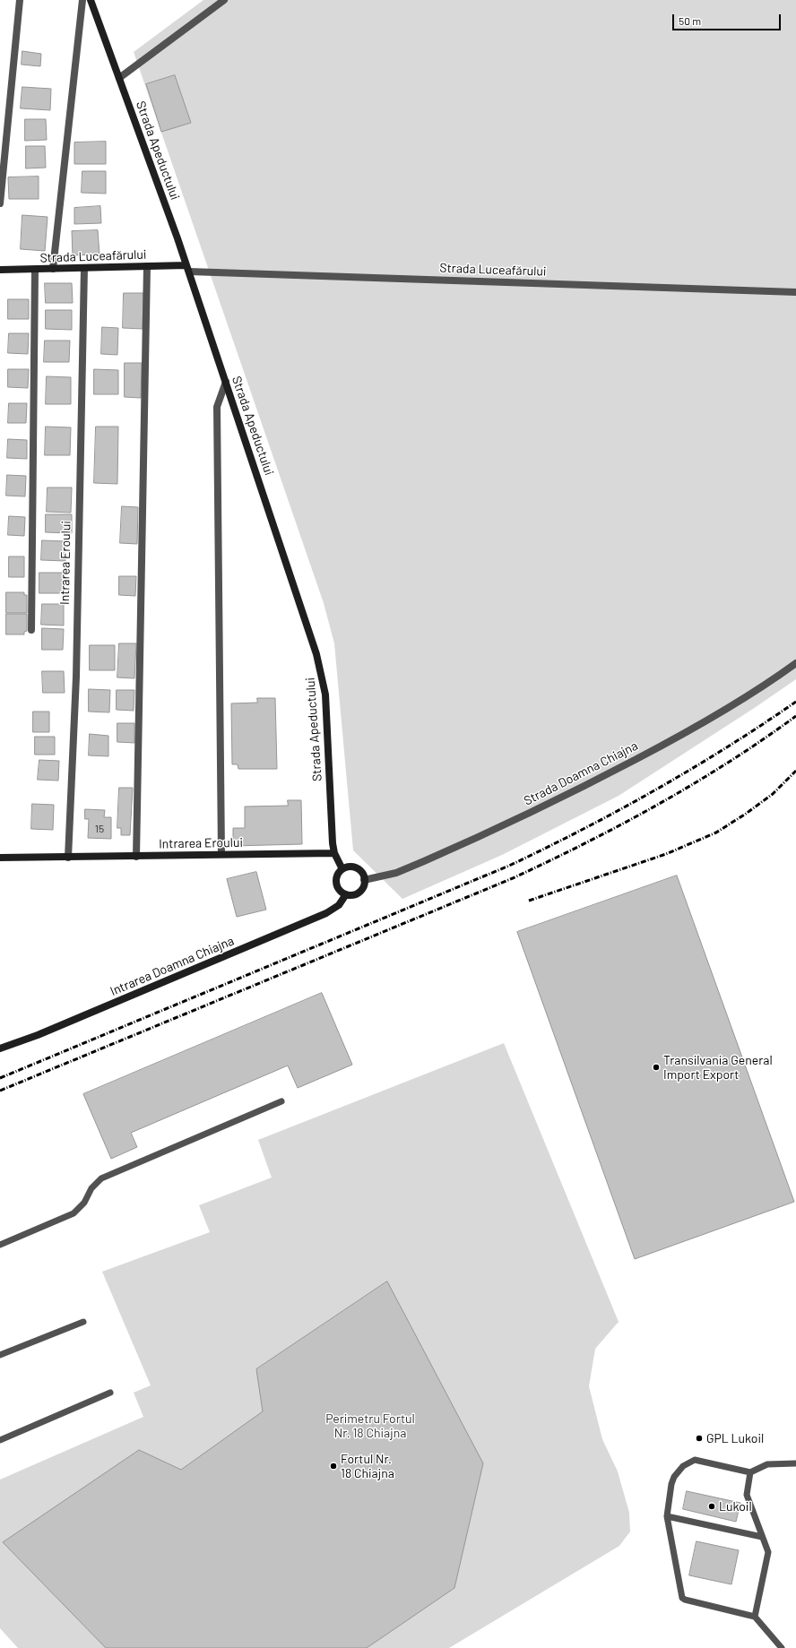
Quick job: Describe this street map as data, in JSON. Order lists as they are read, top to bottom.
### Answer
{
  "streets": {
    "street": [
      "Strada Apeductului",
      "Strada Luceafărului",
      "Intrarea Eroului",
      "Strada Doamna Chiajna",
      "Intrarea Doamna Chiajna"
    ]
  },
  "crossings": [
    ["Strada Apeductului", "Strada Luceafărului"],
    ["Strada Apeductului", "Intrarea Eroului"],
    ["Strada Apeductului", "Strada Doamna Chiajna"],
    ["Strada Apeductului", "Intrarea Doamna Chiajna"],
    ["Strada Luceafărului", "Intrarea Eroului"],
    ["Strada Doamna Chiajna", "Intrarea Doamna Chiajna"]
  ],
  "parks": ["Perimetru Fortul Nr. 18 Chiajna"],
  "places": [
    "Transilvania General Import Export",
    "GPL Lukoil",
    "Fortul Nr. 18 Chiajna",
    "Lukoil"
  ],
  "house_numbers": ["15"],
  "scale_bar": "50 m"
}
